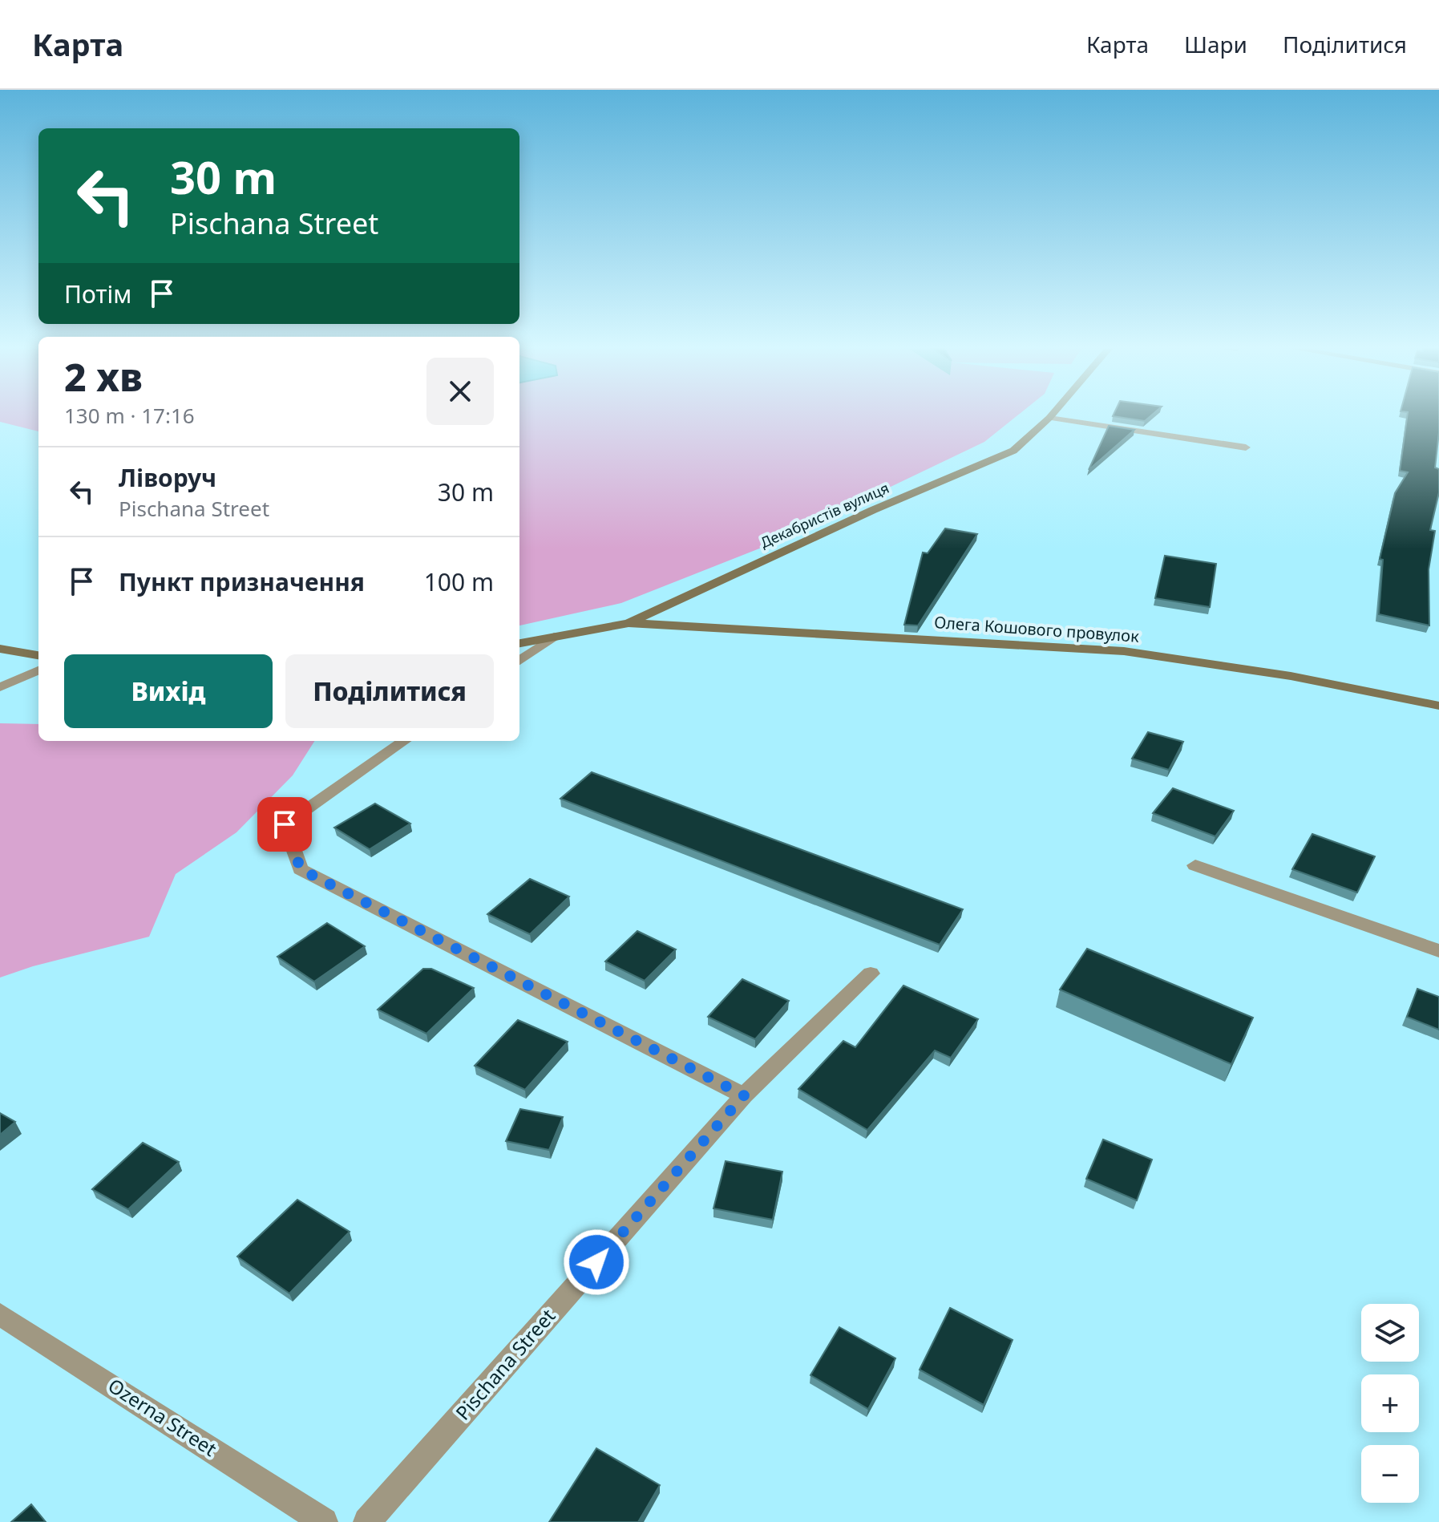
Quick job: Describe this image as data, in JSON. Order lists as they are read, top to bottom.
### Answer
{
  "streets": {
    "street": [
      "Декабристів вулиця",
      "Олега Кошового провулок",
      "Pischana Street",
      "Ozerna Street"
    ]
  },
  "crossings": [
    ["Декабристів вулиця", "Олега Кошового провулок"]
  ],
  "page": {
    "header": "Карта",
    "nav": ["Карта", "Шари", "Поділитися"],
    "turn": ["30 m", "Pischana Street"],
    "then": "Потім",
    "heading": ["2 хв", "130 m · 17:16"],
    "list": [
      {
        "name": "Ліворуч",
        "note": "Pischana Street",
        "value": "30 m"
      },
      {
        "name": "Пункт призначення",
        "value": "100 m"
      }
    ],
    "buttons": ["Вихід", "Поділитися"],
    "map_buttons": ["+", "−"]
  }
}
